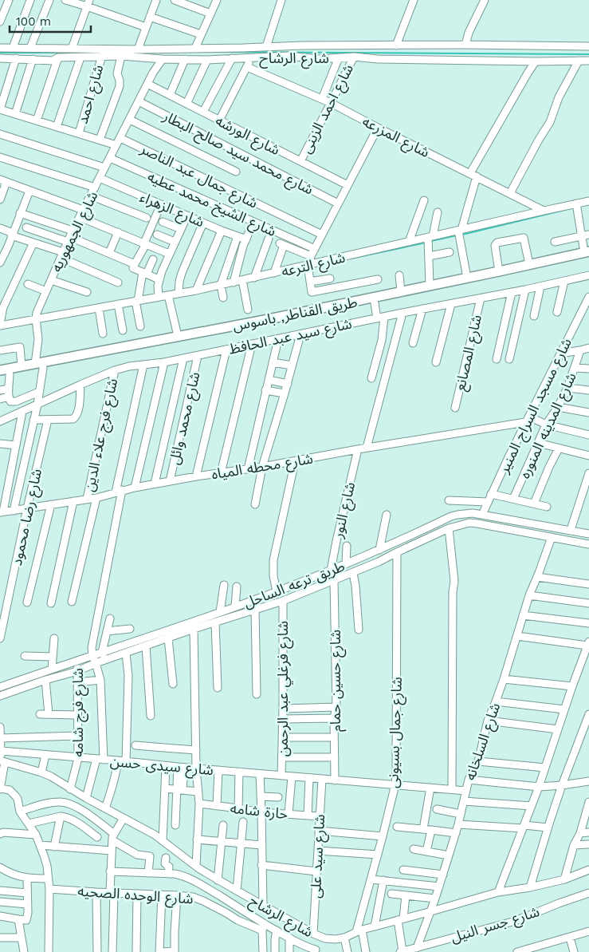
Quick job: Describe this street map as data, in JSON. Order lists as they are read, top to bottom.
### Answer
{
  "streets": {
    "main road": ["طريق القناطر, باسوس"],
    "street": [
      "شارع الرشاح",
      "شارع احمد",
      "شارع احمد الزينى",
      "شارع الورشه",
      "شارع المزرعه",
      "شارع محمد سيد صالح البطار",
      "شارع جمال عبد الناصر",
      "شارع الشيخ محمد عطيه",
      "شارع الزهراء",
      "شارع الجمهوريه",
      "شارع الترعه",
      "شارع سيد عبد الحافظ",
      "شارع المصانع",
      "شارع مسجد السراج المنير",
      "شارع محمد وائل",
      "شارع المدينه المنوره",
      "شارع فرج علاء الدين",
      "شارع محطه المياه",
      "شارع النور",
      "شارع رضا محمود",
      "طريق ترعه الساحل",
      "شارع حسين حمام",
      "شارع فرغلي عبد الرحمن",
      "شارع فرج شامه",
      "شارع جمال بسيونى",
      "شارع السلخانه",
      "شارع سيدى حسن",
      "حارة شامه",
      "شارع سيد على",
      "شارع الوحده الصحيه",
      "شارع جسر النيل"
    ]
  },
  "crossings": [
    ["شارع الرشاح", "شارع احمد"],
    ["شارع الرشاح", "شارع احمد الزينى"],
    ["شارع الرشاح", "شارع الجمهوريه"],
    ["شارع الرشاح", "شارع فرج شامه"],
    ["شارع الرشاح", "شارع جمال بسيونى"],
    ["شارع الرشاح", "شارع السلخانه"],
    ["شارع الرشاح", "شارع سيد على"],
    ["شارع احمد الزينى", "شارع الورشه"],
    ["شارع احمد الزينى", "شارع المزرعه"],
    ["شارع الورشه", "شارع الجمهوريه"],
    ["شارع المزرعه", "شارع الترعه"],
    ["شارع محمد سيد صالح البطار", "شارع الجمهوريه"],
    ["شارع جمال عبد الناصر", "شارع الجمهوريه"],
    ["شارع الشيخ محمد عطيه", "شارع الجمهوريه"],
    ["شارع الزهراء", "شارع الجمهوريه"],
    ["شارع الجمهوريه", "شارع الترعه"],
    ["شارع سيد عبد الحافظ", "شارع المصانع"],
    ["شارع سيد عبد الحافظ", "شارع محمد وائل"],
    ["شارع سيد عبد الحافظ", "شارع فرج علاء الدين"],
    ["شارع مسجد السراج المنير", "شارع محطه المياه"],
    ["شارع مسجد السراج المنير", "طريق ترعه الساحل"],
    ["شارع محمد وائل", "شارع محطه المياه"],
    ["شارع فرج علاء الدين", "شارع محطه المياه"],
    ["شارع محطه المياه", "شارع النور"],
    ["شارع محطه المياه", "شارع رضا محمود"],
    ["شارع النور", "طريق ترعه الساحل"],
    ["طريق ترعه الساحل", "شارع حسين حمام"],
    ["طريق ترعه الساحل", "شارع فرغلي عبد الرحمن"],
    ["طريق ترعه الساحل", "شارع فرج شامه"],
    ["طريق ترعه الساحل", "شارع جمال بسيونى"],
    ["طريق ترعه الساحل", "شارع السلخانه"],
    ["شارع حسين حمام", "شارع سيدى حسن"],
    ["شارع فرغلي عبد الرحمن", "شارع سيدى حسن"],
    ["شارع فرج شامه", "شارع سيدى حسن"],
    ["شارع جمال بسيونى", "شارع سيدى حسن"],
    ["شارع السلخانه", "شارع سيدى حسن"],
    ["شارع السلخانه", "شارع جسر النيل"],
    ["شارع سيدى حسن", "شارع سيد على"],
    ["حارة شامه", "شارع سيد على"]
  ],
  "scale_bar": "100 m"
}
